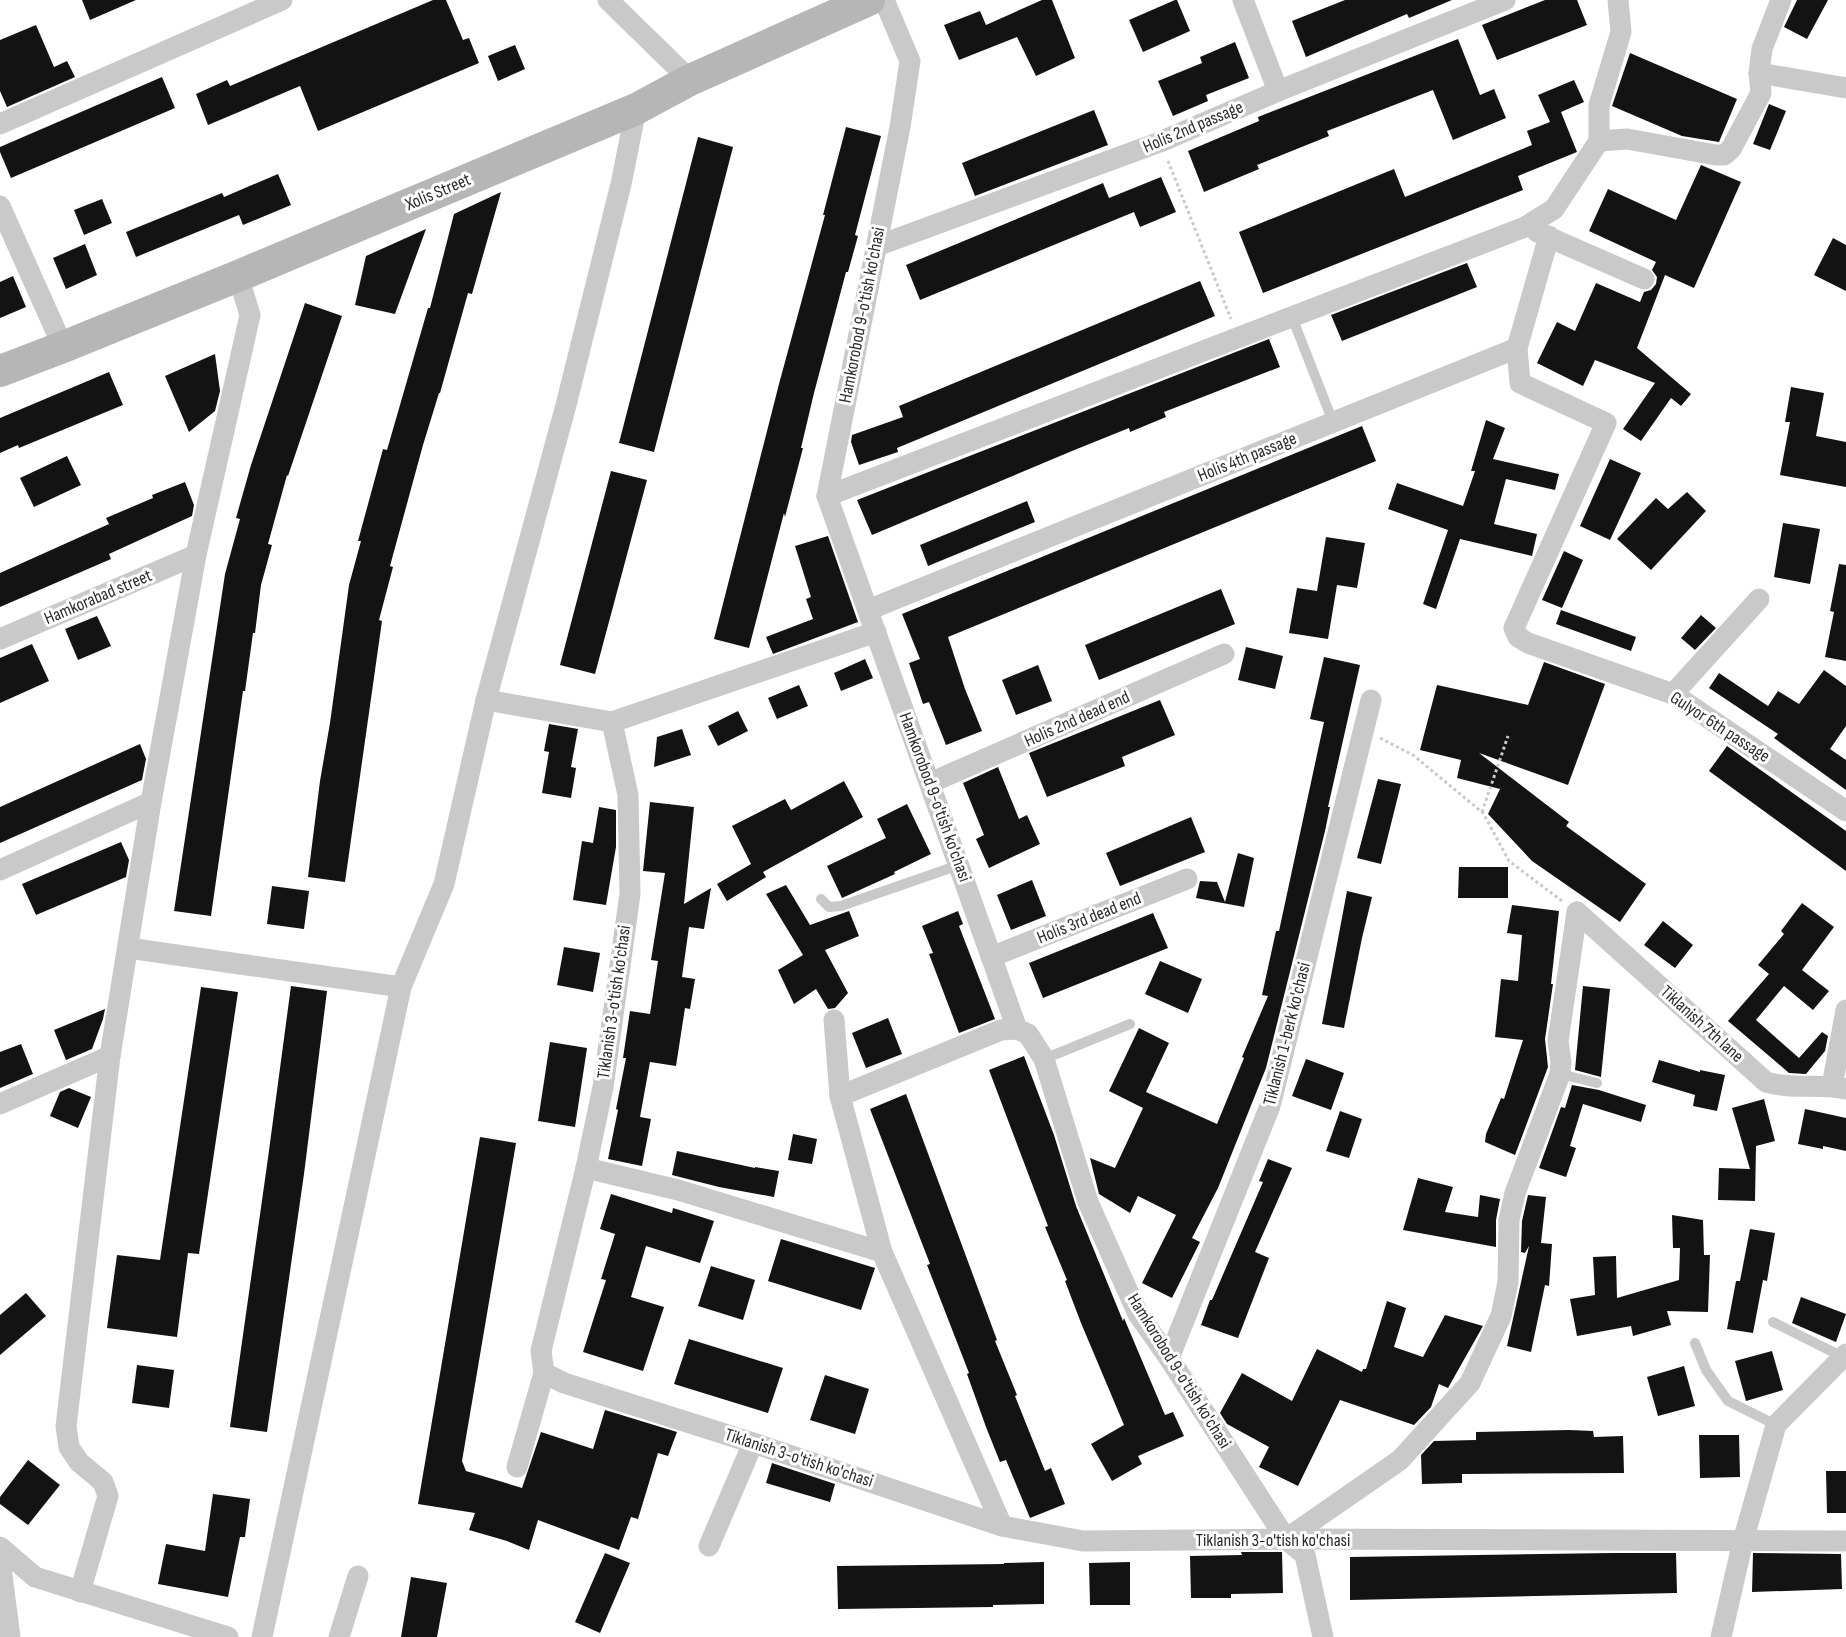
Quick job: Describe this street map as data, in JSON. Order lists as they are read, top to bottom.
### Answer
{
  "streets": {
    "street": [
      "Holis 2nd passage",
      "Xolis Street",
      "Hamkorobod 9-o'tish ko'chasi",
      "Holis 4th passage",
      "Hamkorabad street",
      "Holis 2nd dead end",
      "Gulyor 6th passage",
      "Holis 3rd dead end",
      "Tiklanish 3-o'tish ko'chasi",
      "Tiklanish 7th lane",
      "Tiklanish 1-berk ko'chasi"
    ]
  },
  "crossings": [
    ["Holis 2nd passage", "Hamkorobod 9-o'tish ko'chasi"],
    ["Hamkorobod 9-o'tish ko'chasi", "Holis 4th passage"],
    ["Hamkorobod 9-o'tish ko'chasi", "Holis 2nd dead end"],
    ["Hamkorobod 9-o'tish ko'chasi", "Holis 3rd dead end"],
    ["Hamkorobod 9-o'tish ko'chasi", "Tiklanish 3-o'tish ko'chasi"],
    ["Hamkorobod 9-o'tish ko'chasi", "Tiklanish 1-berk ko'chasi"],
    ["Holis 4th passage", "Gulyor 6th passage"]
  ]
}
